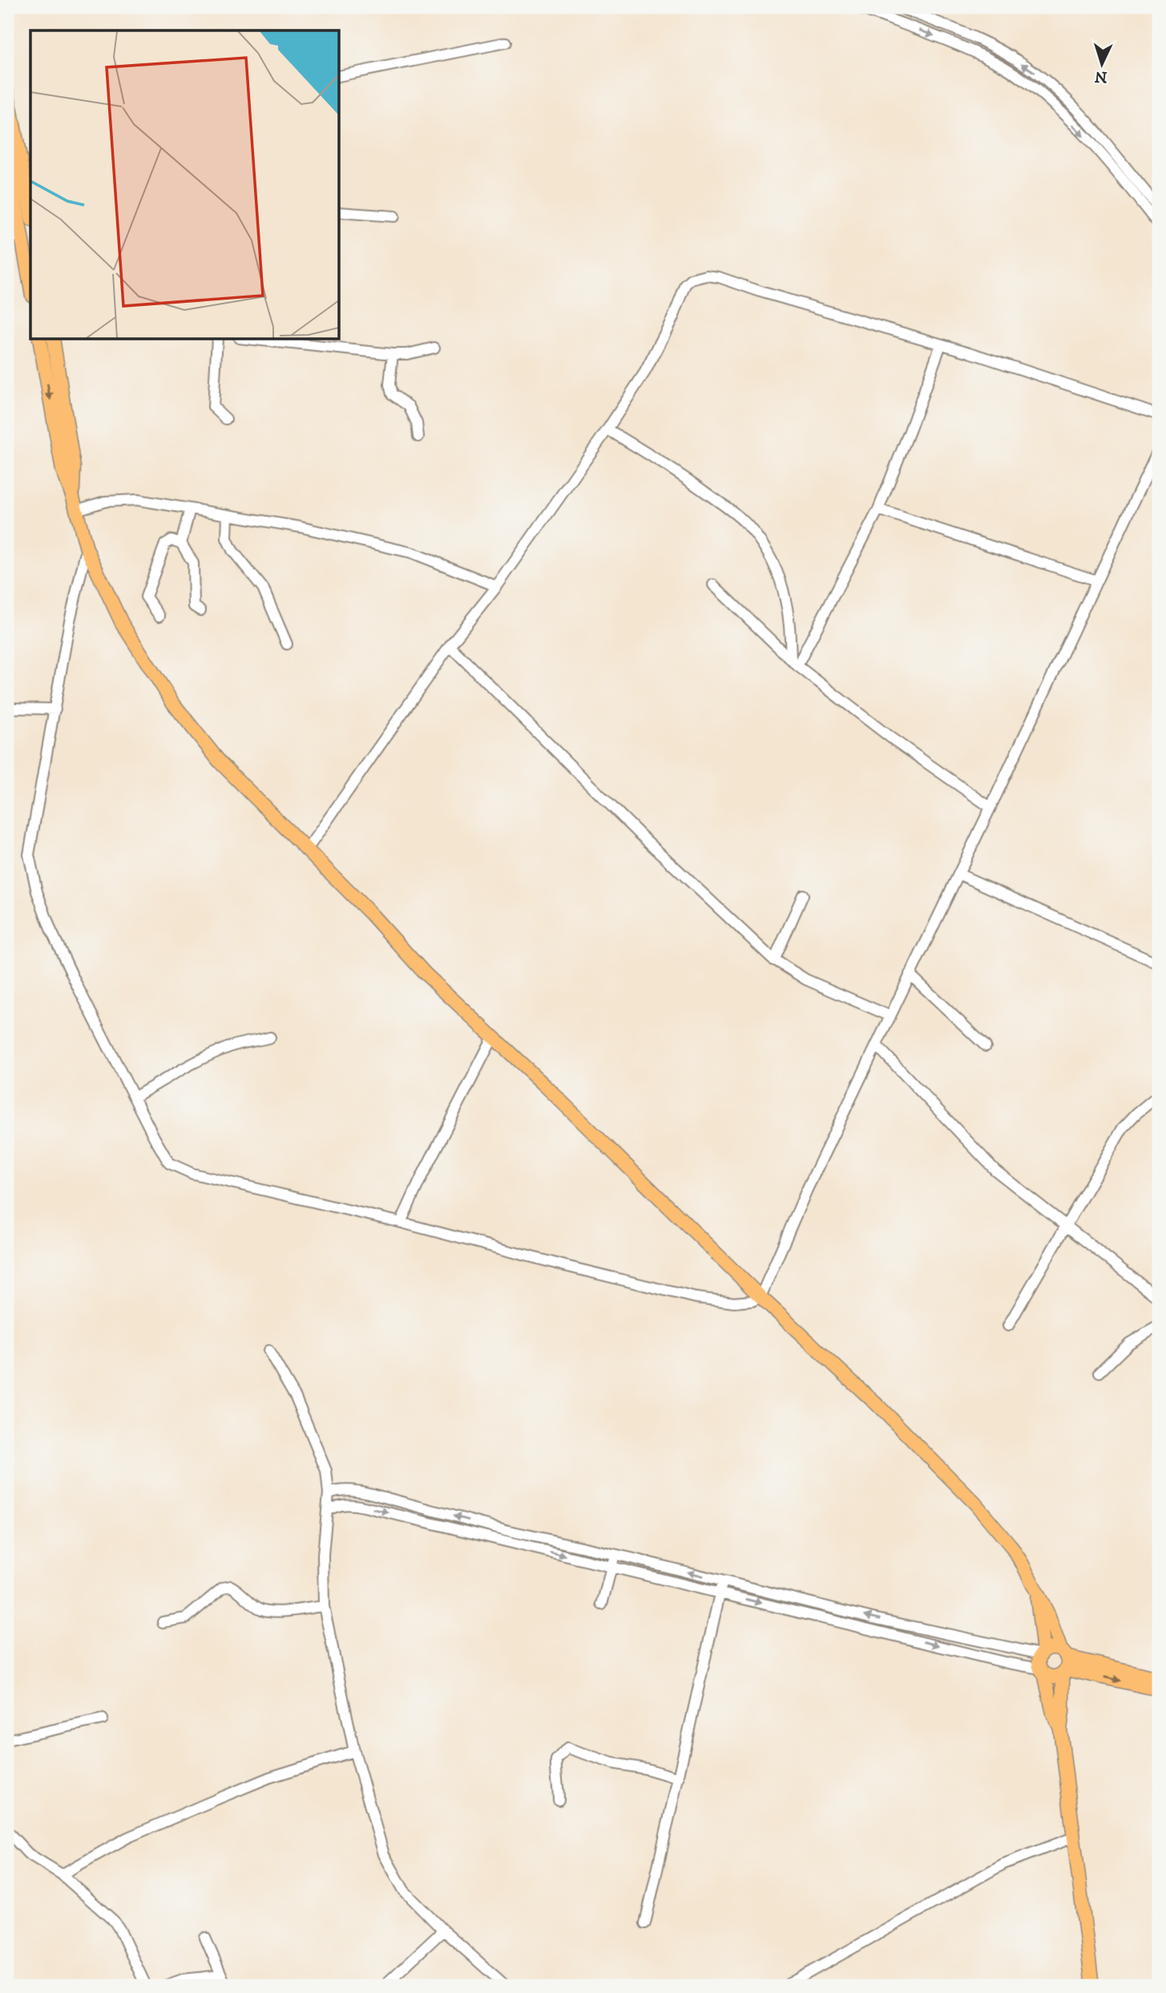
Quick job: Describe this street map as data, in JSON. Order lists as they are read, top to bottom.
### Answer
{
  "north": "bottom"
}
